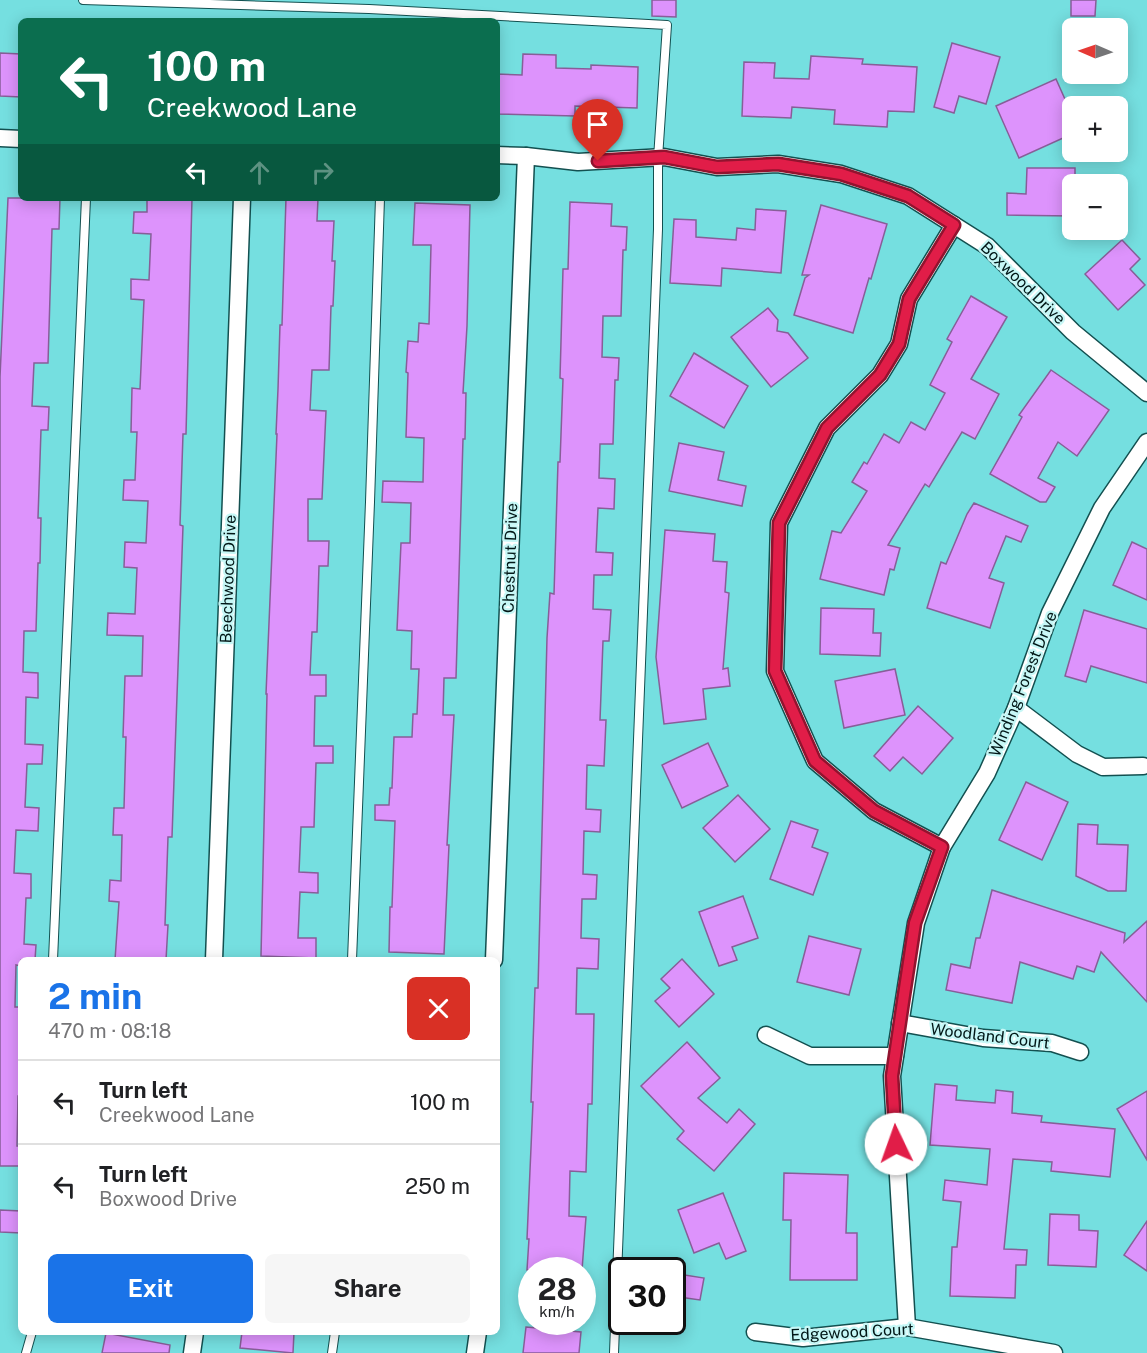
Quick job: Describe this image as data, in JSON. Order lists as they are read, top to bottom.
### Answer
{
  "streets": {
    "street": [
      "Boxwood Drive",
      "Chestnut Drive",
      "Beechwood Drive",
      "Winding Forest Drive",
      "Woodland Court",
      "Edgewood Court"
    ]
  },
  "crossings": [
    ["Boxwood Drive", "Chestnut Drive"],
    ["Winding Forest Drive", "Woodland Court"],
    ["Winding Forest Drive", "Edgewood Court"]
  ],
  "north": "left",
  "page": {
    "map_buttons": ["+", "−"],
    "turn": ["100 m", "Creekwood Lane"],
    "heading": ["2 min", "470 m · 08:18"],
    "list": [
      {
        "name": "Turn left",
        "note": "Creekwood Lane",
        "value": "100 m"
      },
      {
        "name": "Turn left",
        "note": "Boxwood Drive",
        "value": "250 m"
      }
    ],
    "buttons": ["Exit", "Share"],
    "speed": "28 km/h",
    "limit": "30"
  }
}
